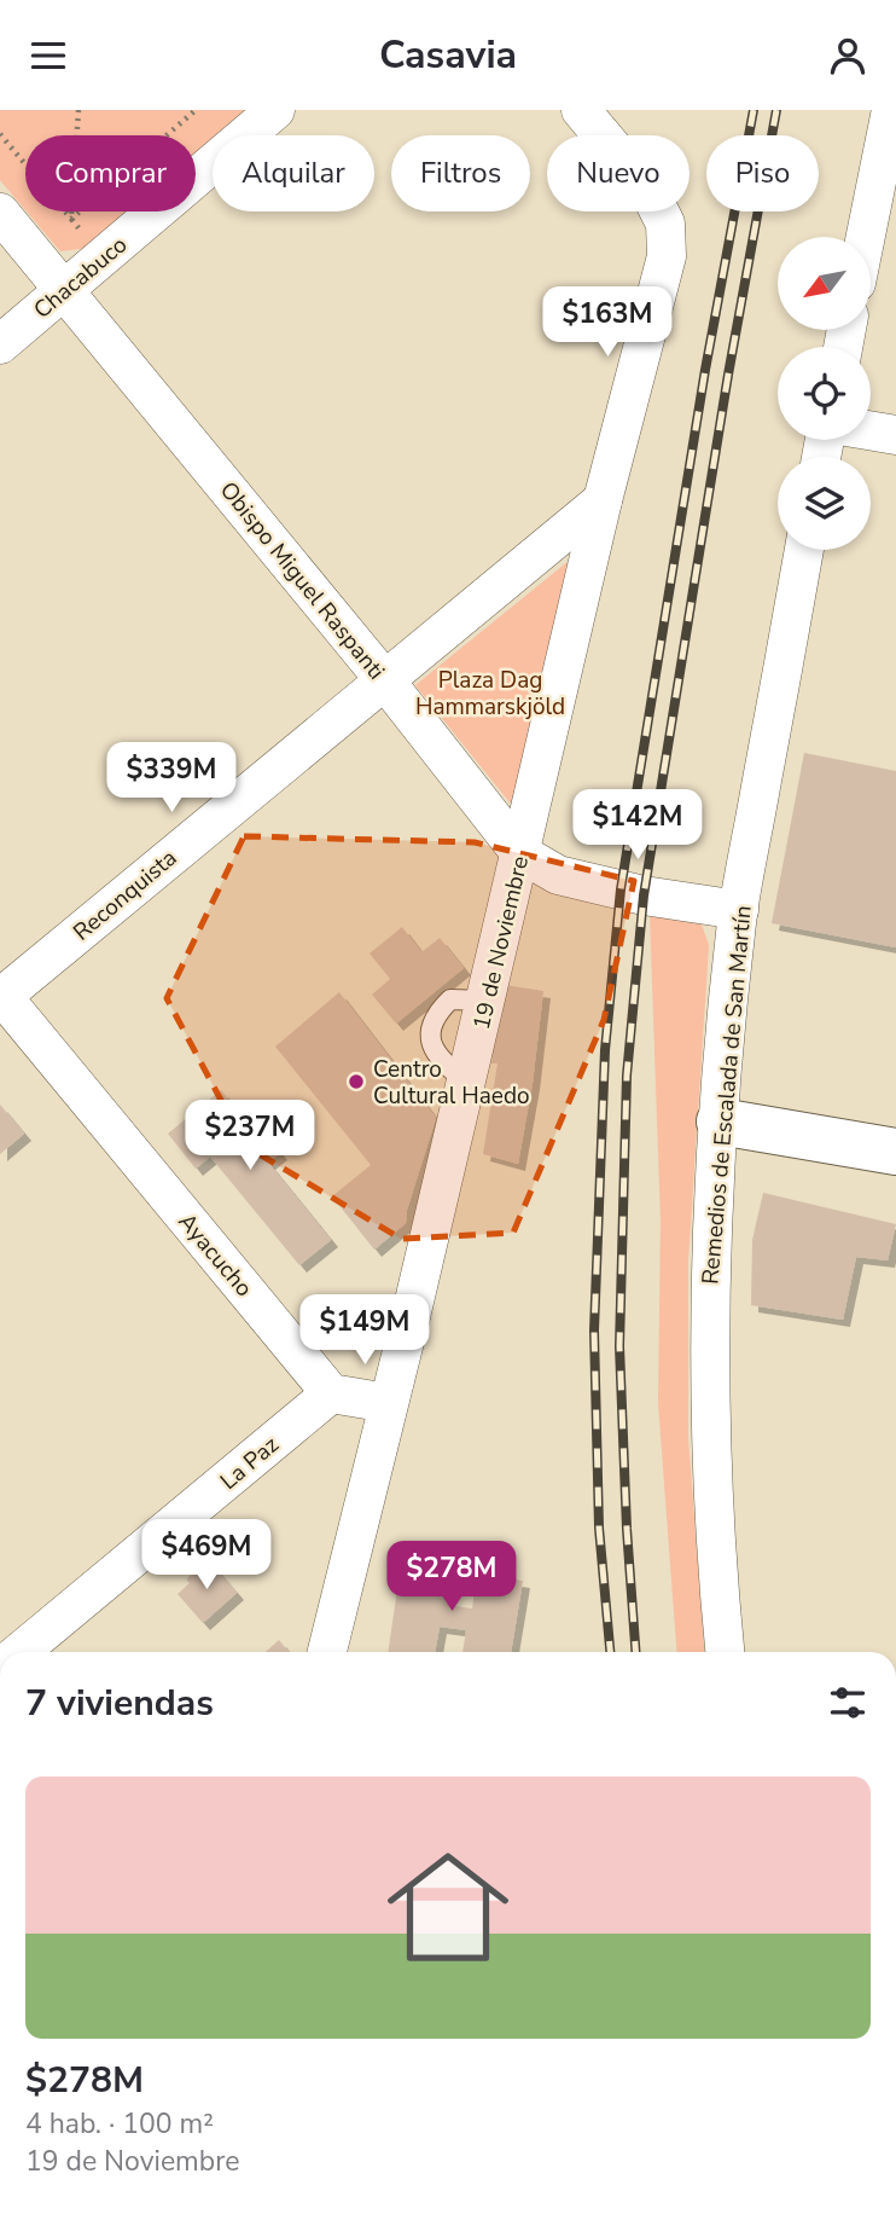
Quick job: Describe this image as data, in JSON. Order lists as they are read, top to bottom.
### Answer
{
  "streets": {
    "street": [
      "Chacabuco",
      "Obispo Miguel Raspanti",
      "Reconquista",
      "19 de Noviembre",
      "Remedios de Escalada de San Martín",
      "Ayacucho",
      "La Paz"
    ]
  },
  "crossings": [
    ["Chacabuco", "Obispo Miguel Raspanti"],
    ["Obispo Miguel Raspanti", "Reconquista"],
    ["Obispo Miguel Raspanti", "19 de Noviembre"],
    ["Obispo Miguel Raspanti", "Remedios de Escalada de San Martín"],
    ["Reconquista", "19 de Noviembre"],
    ["Reconquista", "Ayacucho"],
    ["Ayacucho", "La Paz"]
  ],
  "parks": ["Plaza Dag Hammarskjöld"],
  "places": ["Centro Cultural Haedo"],
  "north": "bottom left",
  "page": {
    "header": "Casavia",
    "chip": [
      "Comprar",
      "Alquilar",
      "Filtros",
      "Nuevo",
      "Piso"
    ],
    "price": [
      "$163M",
      "$339M",
      "$142M",
      "$237M",
      "$149M",
      "$469M",
      "$278M"
    ],
    "heading": "7 viviendas",
    "list": [
      {
        "name": "$278M",
        "note": "4 hab. · 100 m² · 19 de Noviembre"
      }
    ]
  }
}
